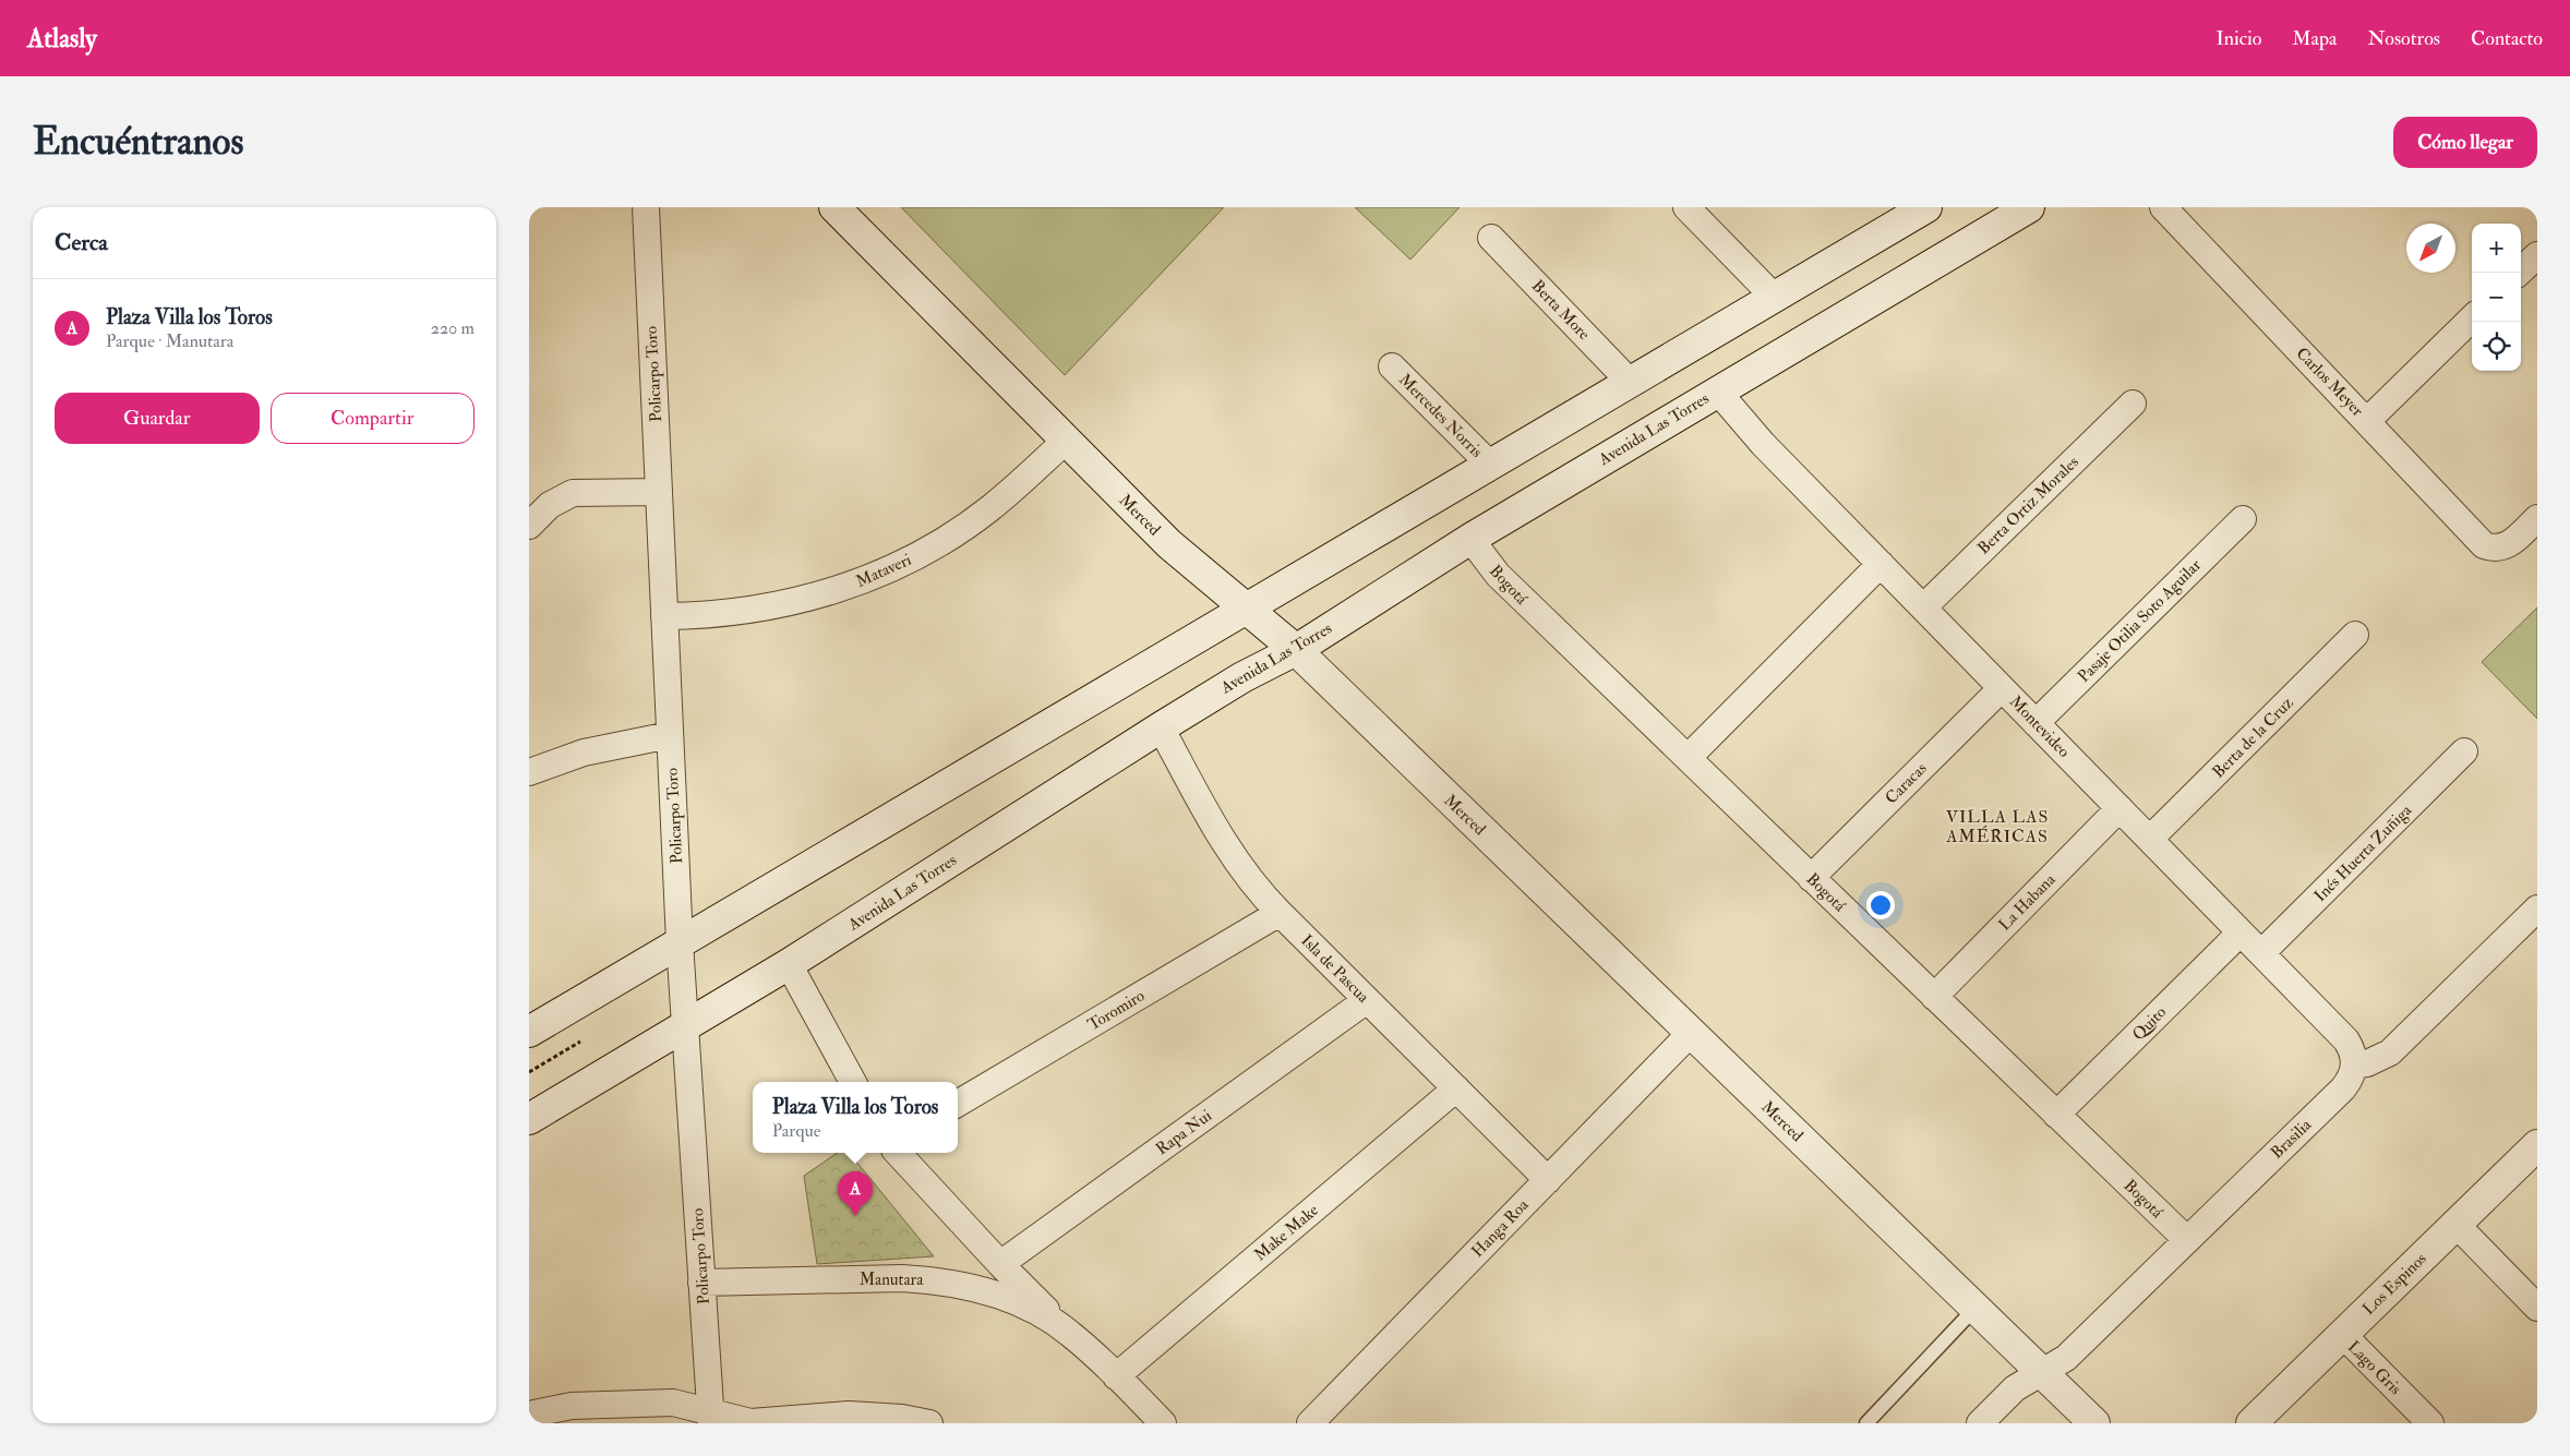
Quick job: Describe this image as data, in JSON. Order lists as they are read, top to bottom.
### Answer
{
  "streets": {
    "main road": ["Avenida Las Torres", "Merced", "Los Espinos"],
    "street": [
      "Berta More",
      "Policarpo Toro",
      "Carlos Meyer",
      "Mercedes Norris",
      "Berta Ortiz Morales",
      "Mataveri",
      "Bogotá",
      "Pasaje Otilia Soto Aguilar",
      "Montevideo",
      "Berta de la Cruz",
      "Caracas",
      "Inés Huerta Zuñiga",
      "La Habana",
      "Isla de Pascua",
      "Toromiro",
      "Quito",
      "Rapa Nui",
      "Brasilia",
      "Hanga Roa",
      "Make Make",
      "Manutara",
      "Lago Gris"
    ]
  },
  "crossings": [
    ["Policarpo Toro", "Avenida Las Torres"],
    ["Policarpo Toro", "Mataveri"],
    ["Policarpo Toro", "Manutara"],
    ["Avenida Las Torres", "Merced"],
    ["Avenida Las Torres", "Bogotá"],
    ["Avenida Las Torres", "Montevideo"],
    ["Avenida Las Torres", "Isla de Pascua"],
    ["Berta Ortiz Morales", "Montevideo"],
    ["Merced", "Mataveri"],
    ["Merced", "Brasilia"],
    ["Merced", "Hanga Roa"],
    ["Bogotá", "Caracas"],
    ["Bogotá", "La Habana"],
    ["Bogotá", "Quito"],
    ["Bogotá", "Brasilia"],
    ["Pasaje Otilia Soto Aguilar", "Montevideo"],
    ["Montevideo", "Berta de la Cruz"],
    ["Montevideo", "Caracas"],
    ["Montevideo", "Inés Huerta Zuñiga"],
    ["Montevideo", "La Habana"],
    ["Montevideo", "Quito"],
    ["Montevideo", "Brasilia"],
    ["Isla de Pascua", "Toromiro"],
    ["Isla de Pascua", "Rapa Nui"],
    ["Isla de Pascua", "Hanga Roa"],
    ["Isla de Pascua", "Make Make"],
    ["Rapa Nui", "Manutara"],
    ["Make Make", "Manutara"],
    ["Los Espinos", "Lago Gris"]
  ],
  "districts": ["VILLA LAS AMÉRICAS"],
  "north": "bottom left",
  "page": {
    "header": "Atlasly",
    "nav": [
      "Inicio",
      "Mapa",
      "Nosotros",
      "Contacto"
    ],
    "buttons": [
      "Cómo llegar",
      ["Guardar", "Compartir"]
    ],
    "title": "Encuéntranos",
    "heading": "Cerca",
    "map_buttons": ["+", "−"],
    "list": [
      {
        "mark": "A",
        "name": "Plaza Villa los Toros",
        "note": "Parque · Manutara",
        "value": "220 m"
      }
    ],
    "popup": ["Plaza Villa los Toros", "Parque"],
    "pins": "A"
  }
}
